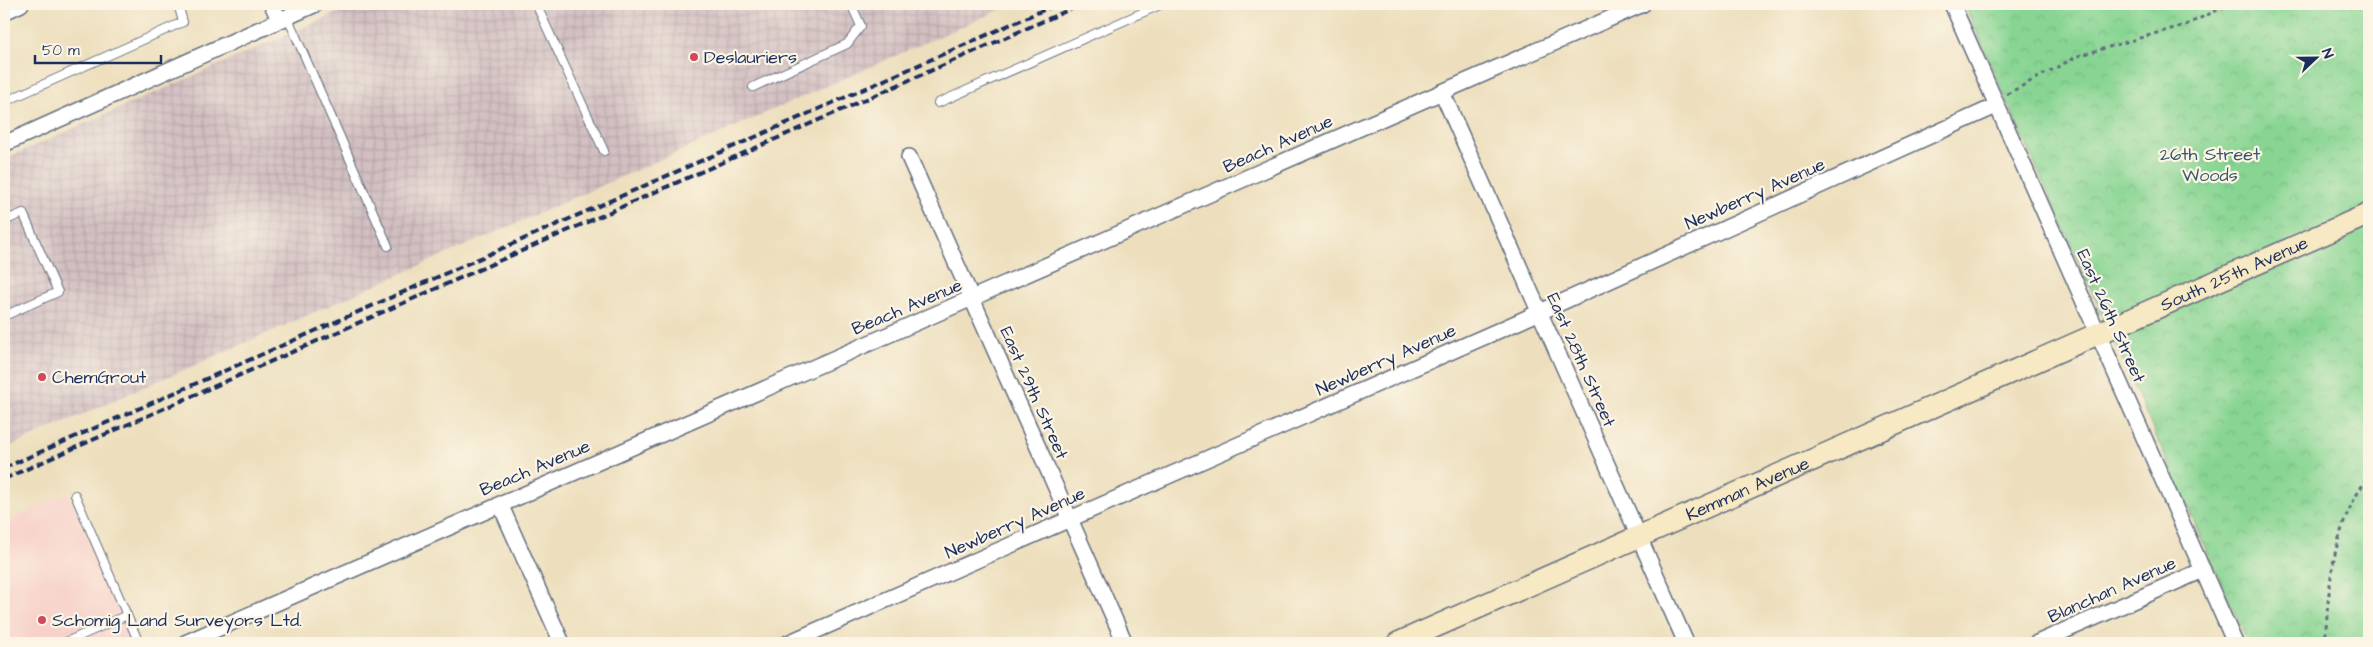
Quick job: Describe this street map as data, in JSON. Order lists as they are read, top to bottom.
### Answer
{
  "streets": {
    "street": [
      "Beach Avenue",
      "Newberry Avenue",
      "South 25th Avenue",
      "East 26th Street",
      "East 28th Street",
      "East 29th Street",
      "Kemman Avenue",
      "Blanchan Avenue"
    ]
  },
  "crossings": [
    ["Beach Avenue", "East 28th Street"],
    ["Beach Avenue", "East 29th Street"],
    ["Newberry Avenue", "East 26th Street"],
    ["Newberry Avenue", "East 28th Street"],
    ["Newberry Avenue", "East 29th Street"],
    ["South 25th Avenue", "East 26th Street"],
    ["South 25th Avenue", "Kemman Avenue"],
    ["East 26th Street", "Kemman Avenue"],
    ["East 26th Street", "Blanchan Avenue"],
    ["East 28th Street", "Kemman Avenue"]
  ],
  "parks": ["26th Street Woods"],
  "places": ["Deslauriers", "ChemGrout", "Schomig Land Surveyors Ltd."],
  "scale_bar": "50 m",
  "north": "right"
}
